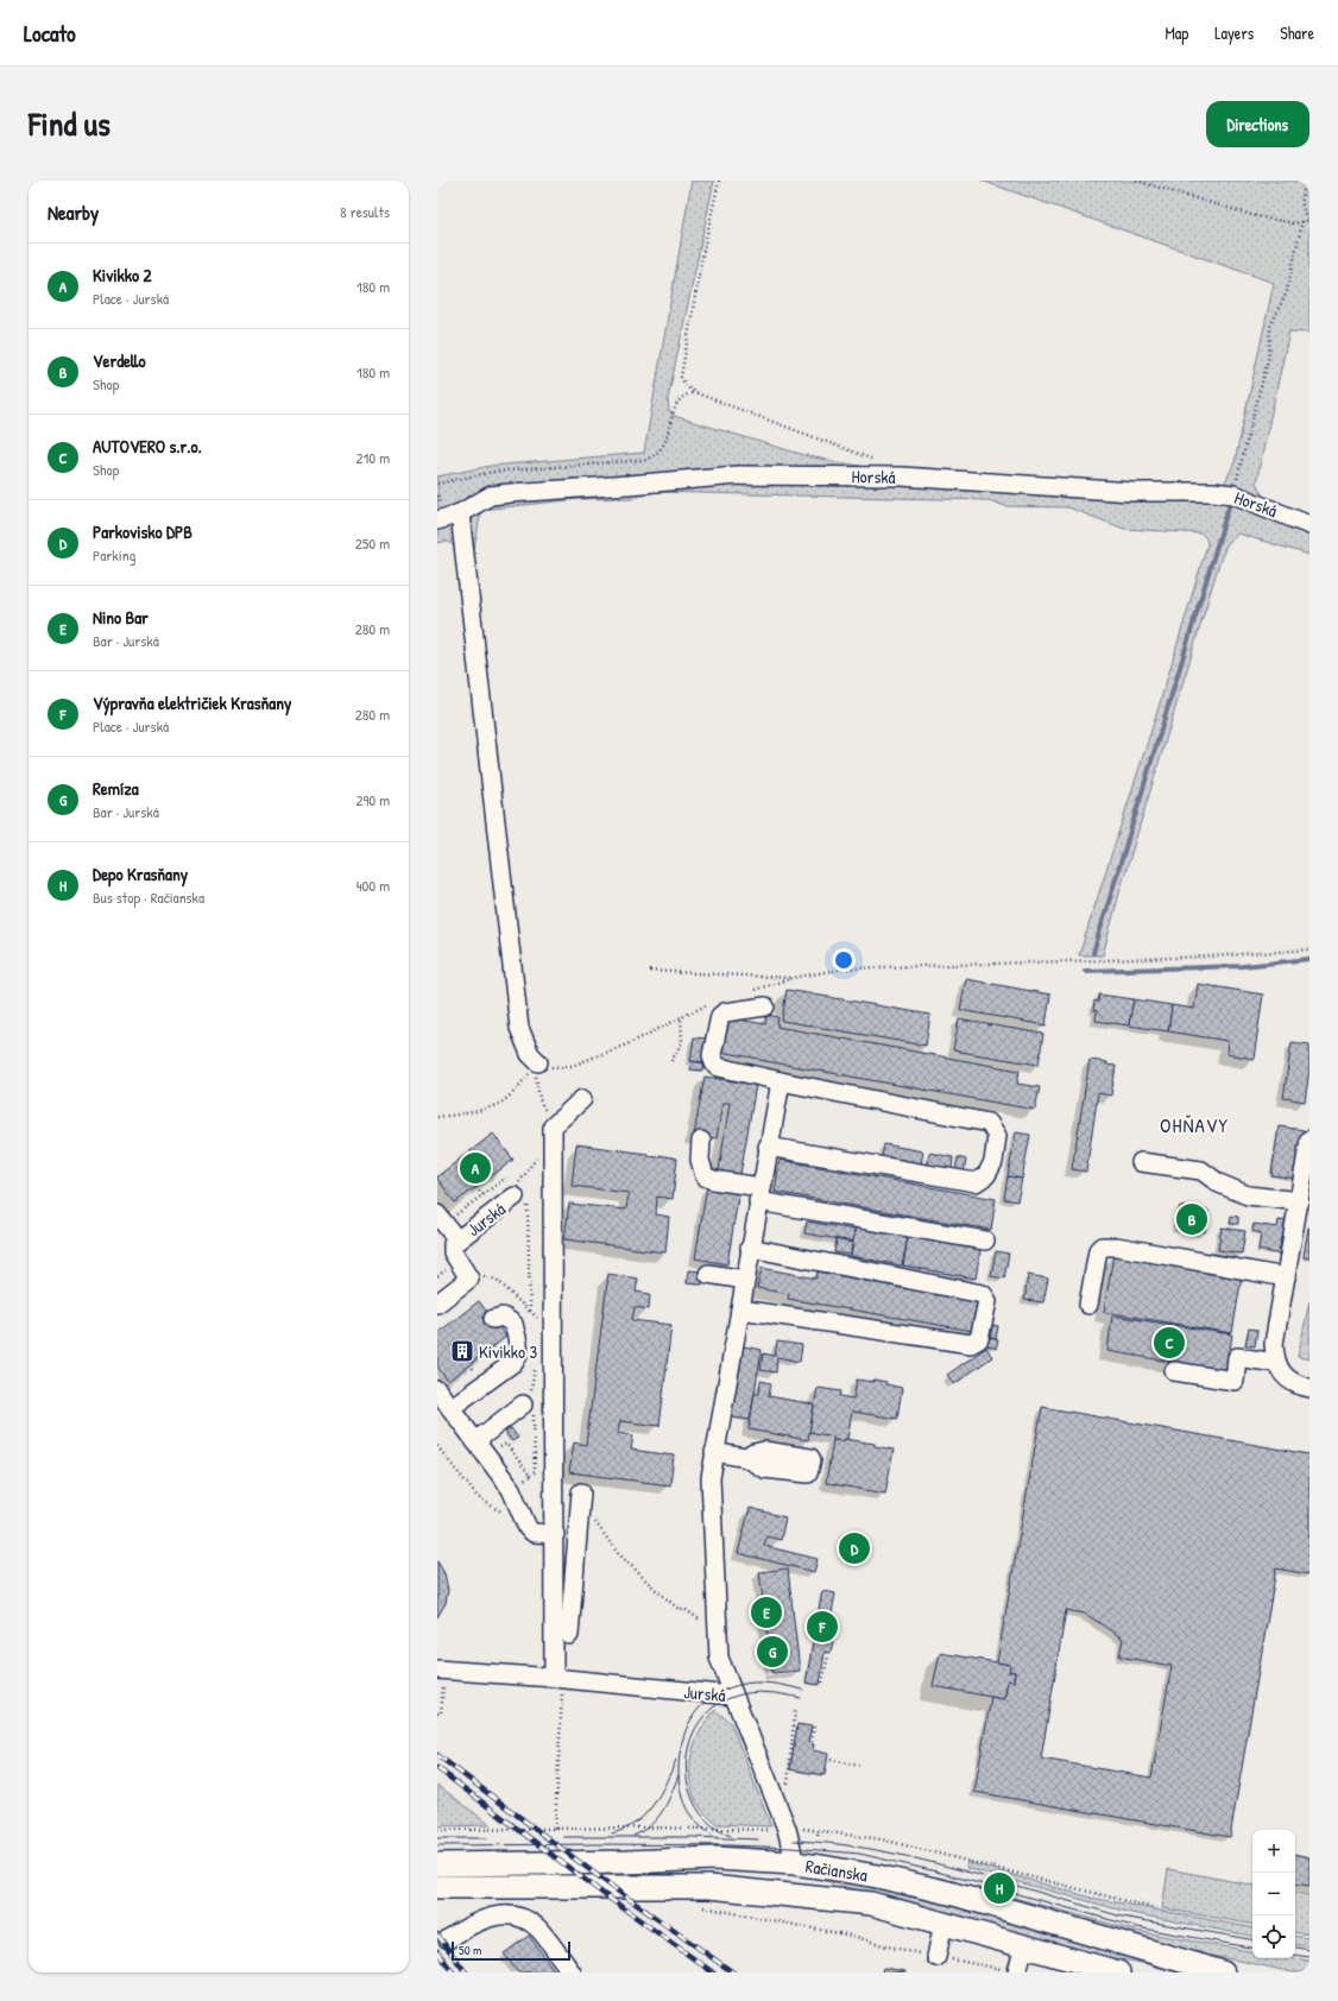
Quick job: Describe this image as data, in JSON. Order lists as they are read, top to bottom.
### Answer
{
  "streets": {
    "main road": ["Račianska"],
    "street": ["Horská", "Jurská"]
  },
  "crossings": [
    ["Jurská", "Račianska"]
  ],
  "districts": ["OHŇAVY"],
  "places": {
    "building": ["Kivikko 3"]
  },
  "scale_bar": "50 m",
  "page": {
    "header": "Locato",
    "nav": ["Map", "Layers", "Share"],
    "title": "Find us",
    "buttons": "Directions",
    "heading": ["Nearby", "8 results"],
    "list": [
      {
        "mark": "A",
        "name": "Kivikko 2",
        "note": "Place · Jurská",
        "value": "180 m"
      },
      {
        "mark": "B",
        "name": "Verdello",
        "note": "Shop",
        "value": "180 m"
      },
      {
        "mark": "C",
        "name": "AUTOVERO s.r.o.",
        "note": "Shop",
        "value": "210 m"
      },
      {
        "mark": "D",
        "name": "Parkovisko DPB",
        "note": "Parking",
        "value": "250 m"
      },
      {
        "mark": "E",
        "name": "Nino Bar",
        "note": "Bar · Jurská",
        "value": "280 m"
      },
      {
        "mark": "F",
        "name": "Výpravňa električiek Krasňany",
        "note": "Place · Jurská",
        "value": "280 m"
      },
      {
        "mark": "G",
        "name": "Remíza",
        "note": "Bar · Jurská",
        "value": "290 m"
      },
      {
        "mark": "H",
        "name": "Depo Krasňany",
        "note": "Bus stop · Račianska",
        "value": "400 m"
      }
    ],
    "pins": [
      "A",
      "B",
      "C",
      "D",
      "E",
      "F",
      "G",
      "H"
    ],
    "map_buttons": ["+", "−"],
    "scale": "50 m"
  }
}
